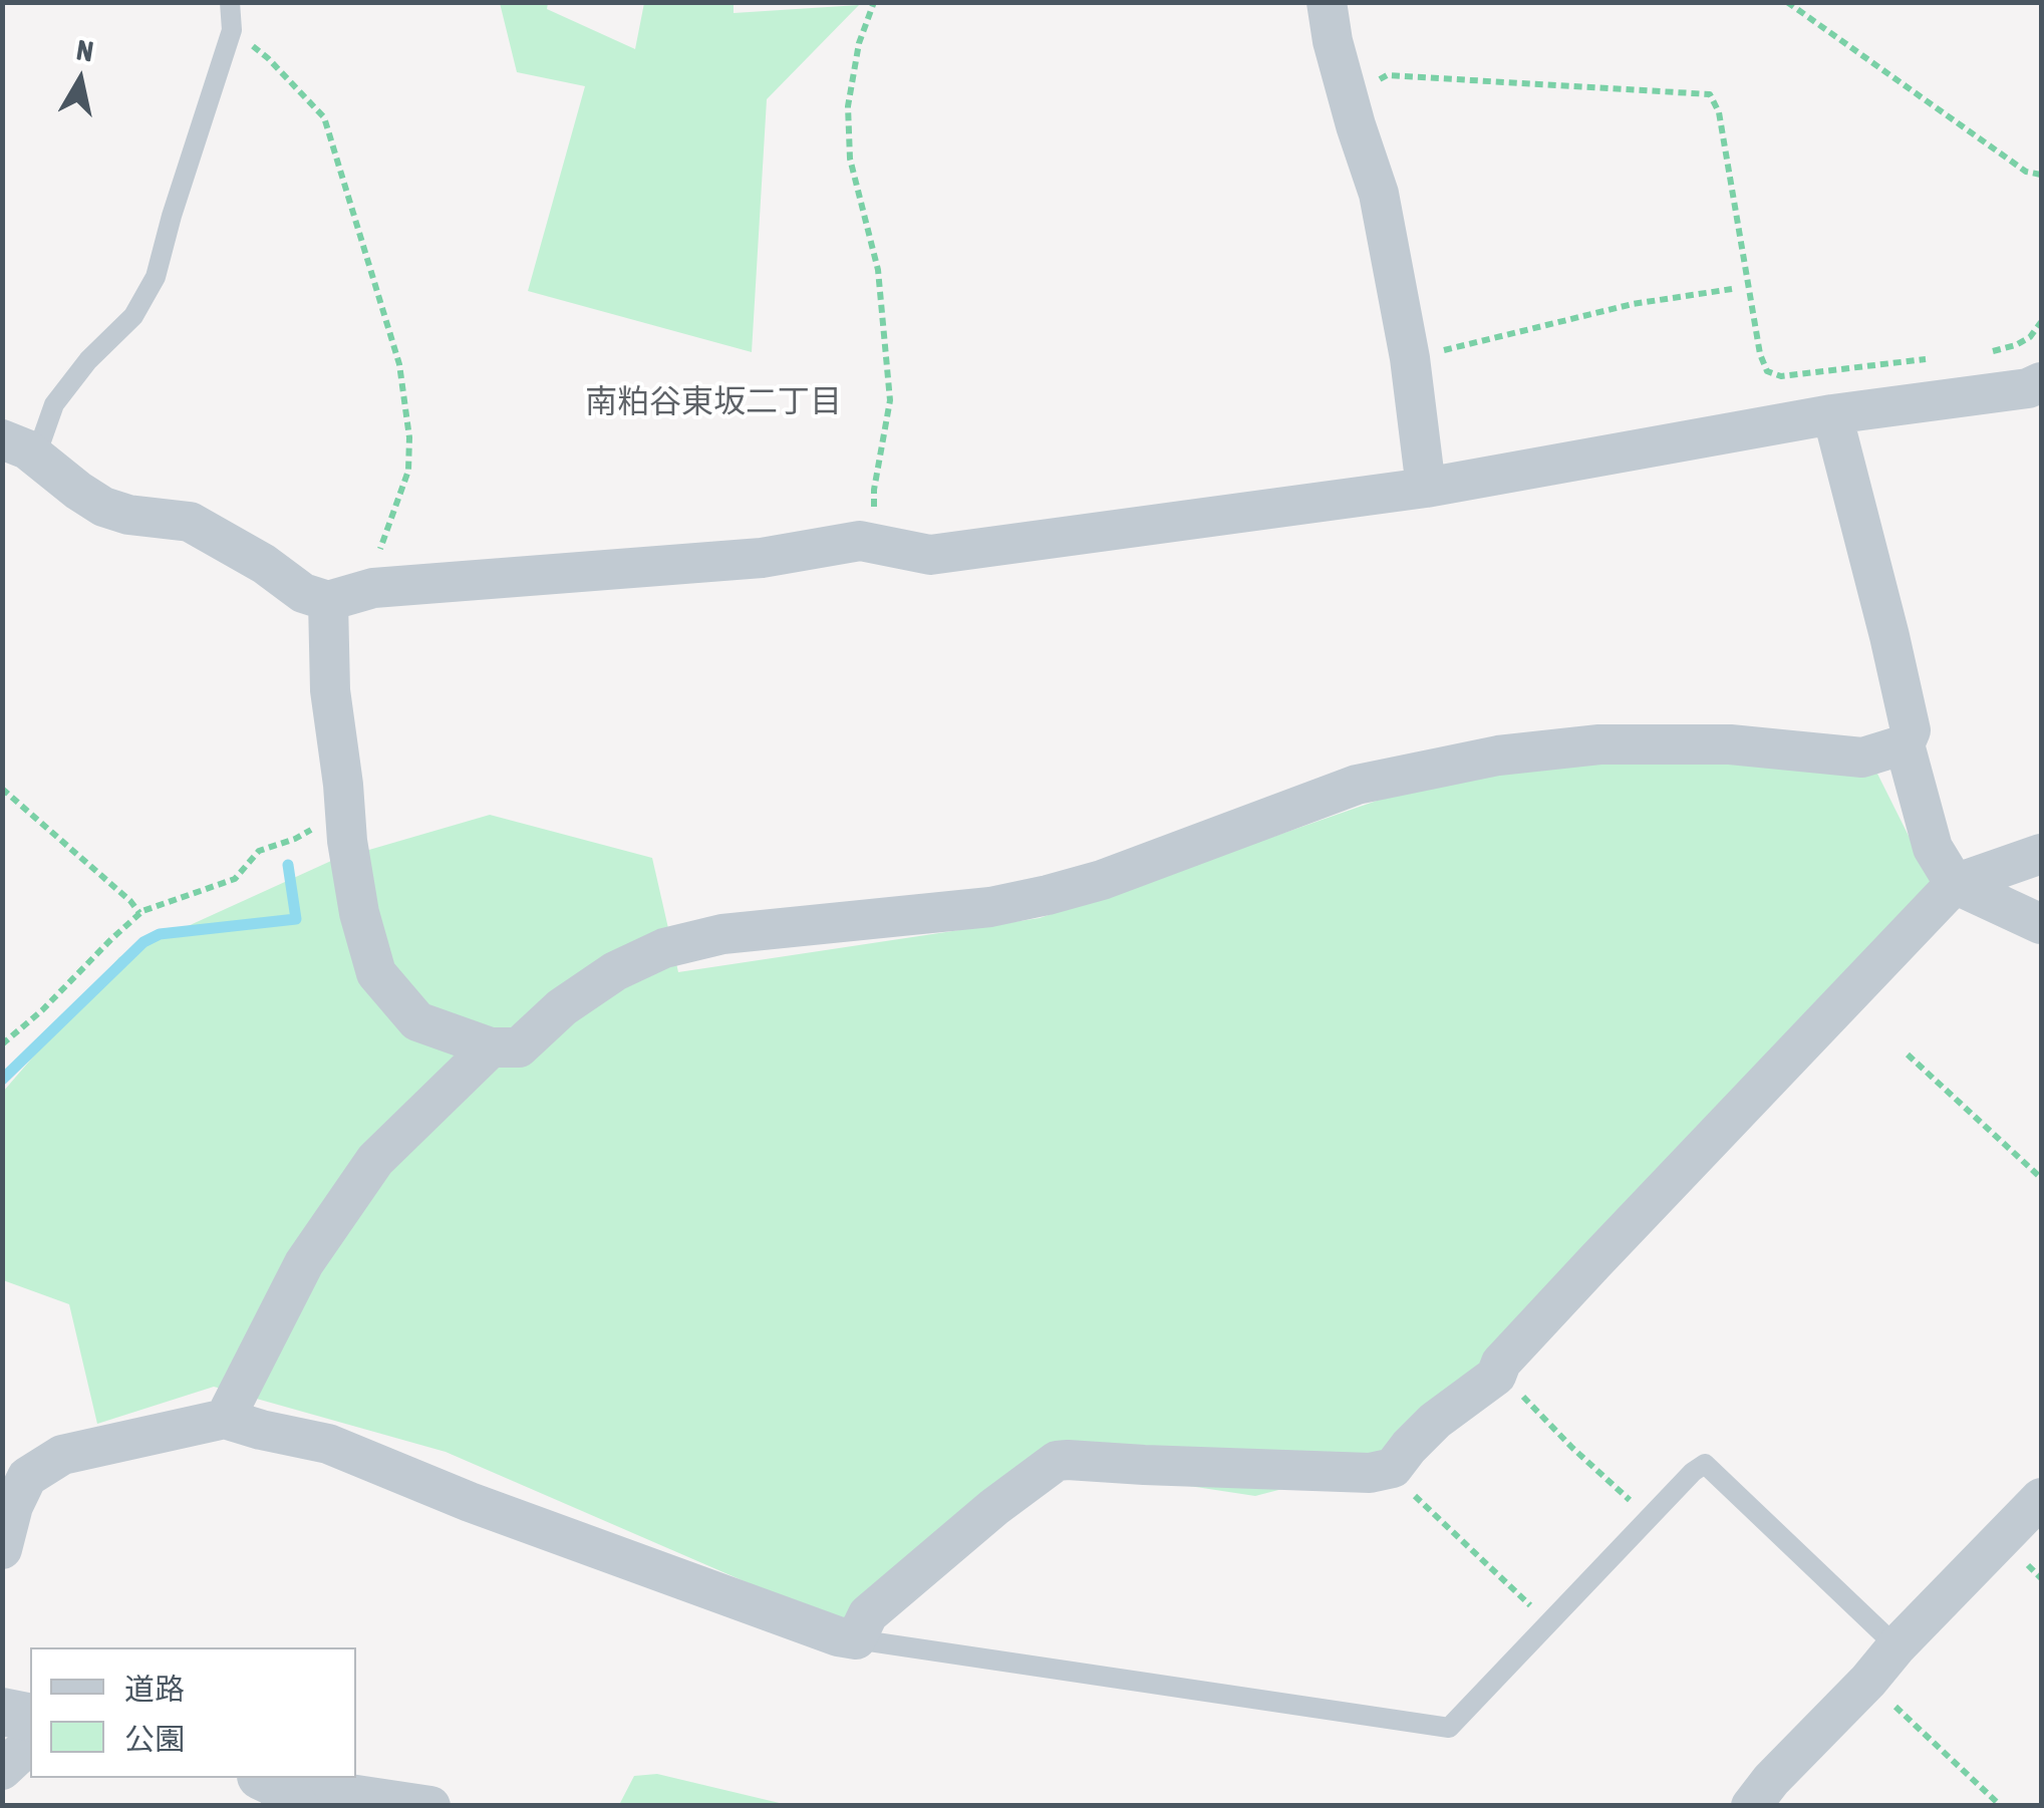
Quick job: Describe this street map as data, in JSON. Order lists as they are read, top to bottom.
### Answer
{
  "districts": ["南粕谷東坂二丁目"],
  "legend": ["道路", "公園"],
  "north": "top"
}
